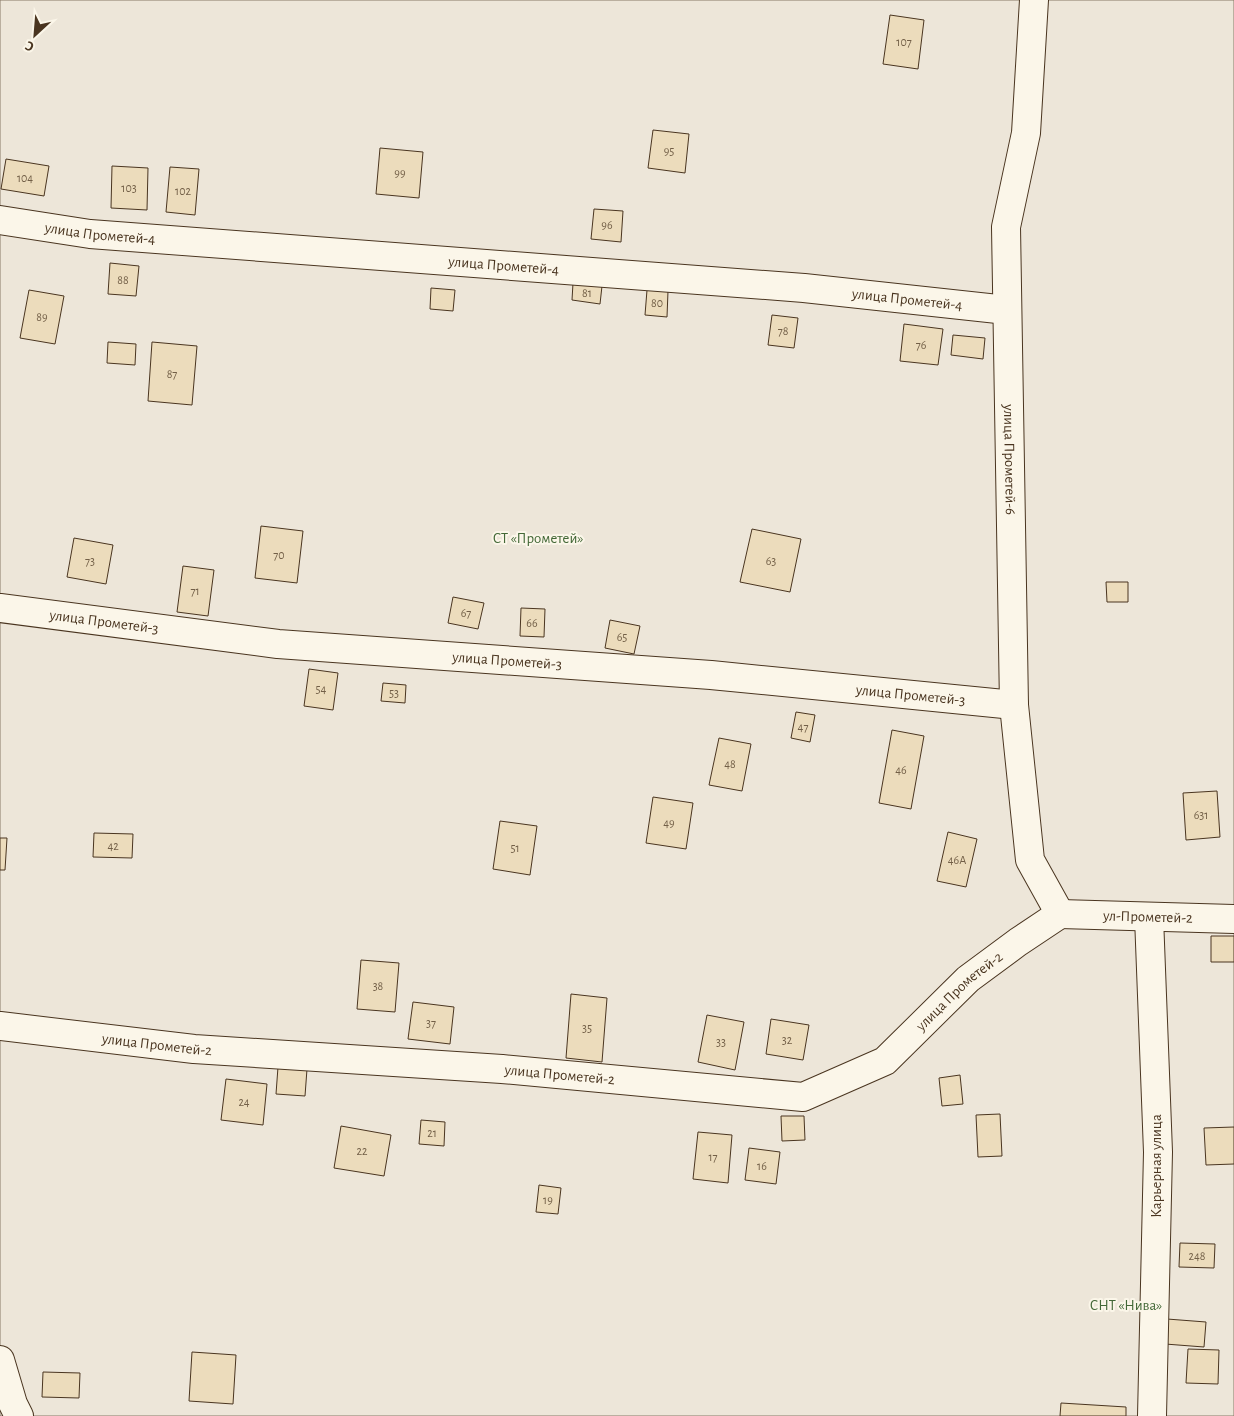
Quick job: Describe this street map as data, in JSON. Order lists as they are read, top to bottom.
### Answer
{
  "streets": {
    "street": [
      "улица Прометей-4",
      "улица Прометей-6",
      "улица Прометей-3",
      "ул-Прометей-2",
      "улица Прометей-2",
      "Карьерная улица"
    ]
  },
  "crossings": [
    ["улица Прометей-4", "улица Прометей-6"],
    ["улица Прометей-6", "улица Прометей-3"],
    ["улица Прометей-6", "ул-Прометей-2"],
    ["улица Прометей-6", "улица Прометей-2"],
    ["ул-Прометей-2", "улица Прометей-2"],
    ["ул-Прометей-2", "Карьерная улица"]
  ],
  "parks": ["СТ «Прометей»", "СНТ «Нива»"],
  "house_numbers": [
    "107",
    "95",
    "99",
    "104",
    "103",
    "102",
    "96",
    "88",
    "81",
    "80",
    "89",
    "78",
    "76",
    "87",
    "70",
    "73",
    "63",
    "71",
    "67",
    "66",
    "65",
    "54",
    "53",
    "47",
    "48",
    "46",
    "631",
    "49",
    "42",
    "51",
    "46А",
    "38",
    "37",
    "35",
    "32",
    "33",
    "24",
    "21",
    "22",
    "17",
    "16",
    "19",
    "248"
  ],
  "north": "bottom left"
}
